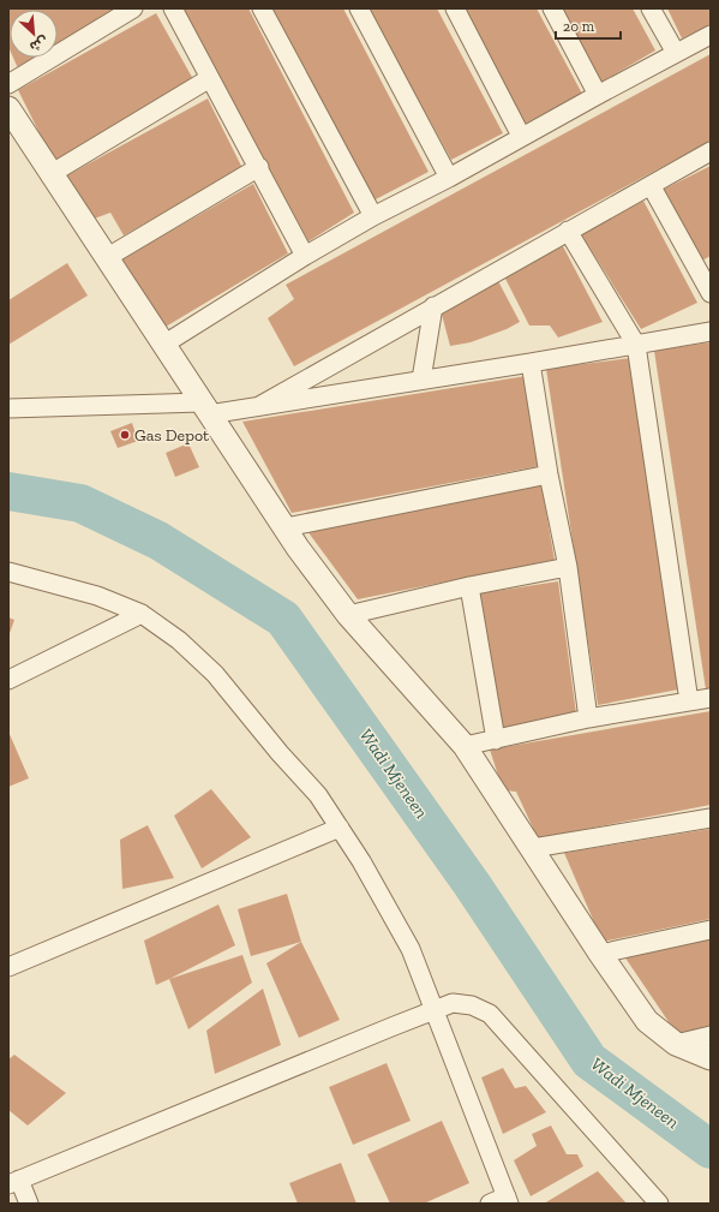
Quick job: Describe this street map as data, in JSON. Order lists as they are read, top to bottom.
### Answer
{
  "water": ["Wadi Mjeneen"],
  "places": ["Gas Depot"],
  "scale_bar": "20 m",
  "north": "bottom right"
}
